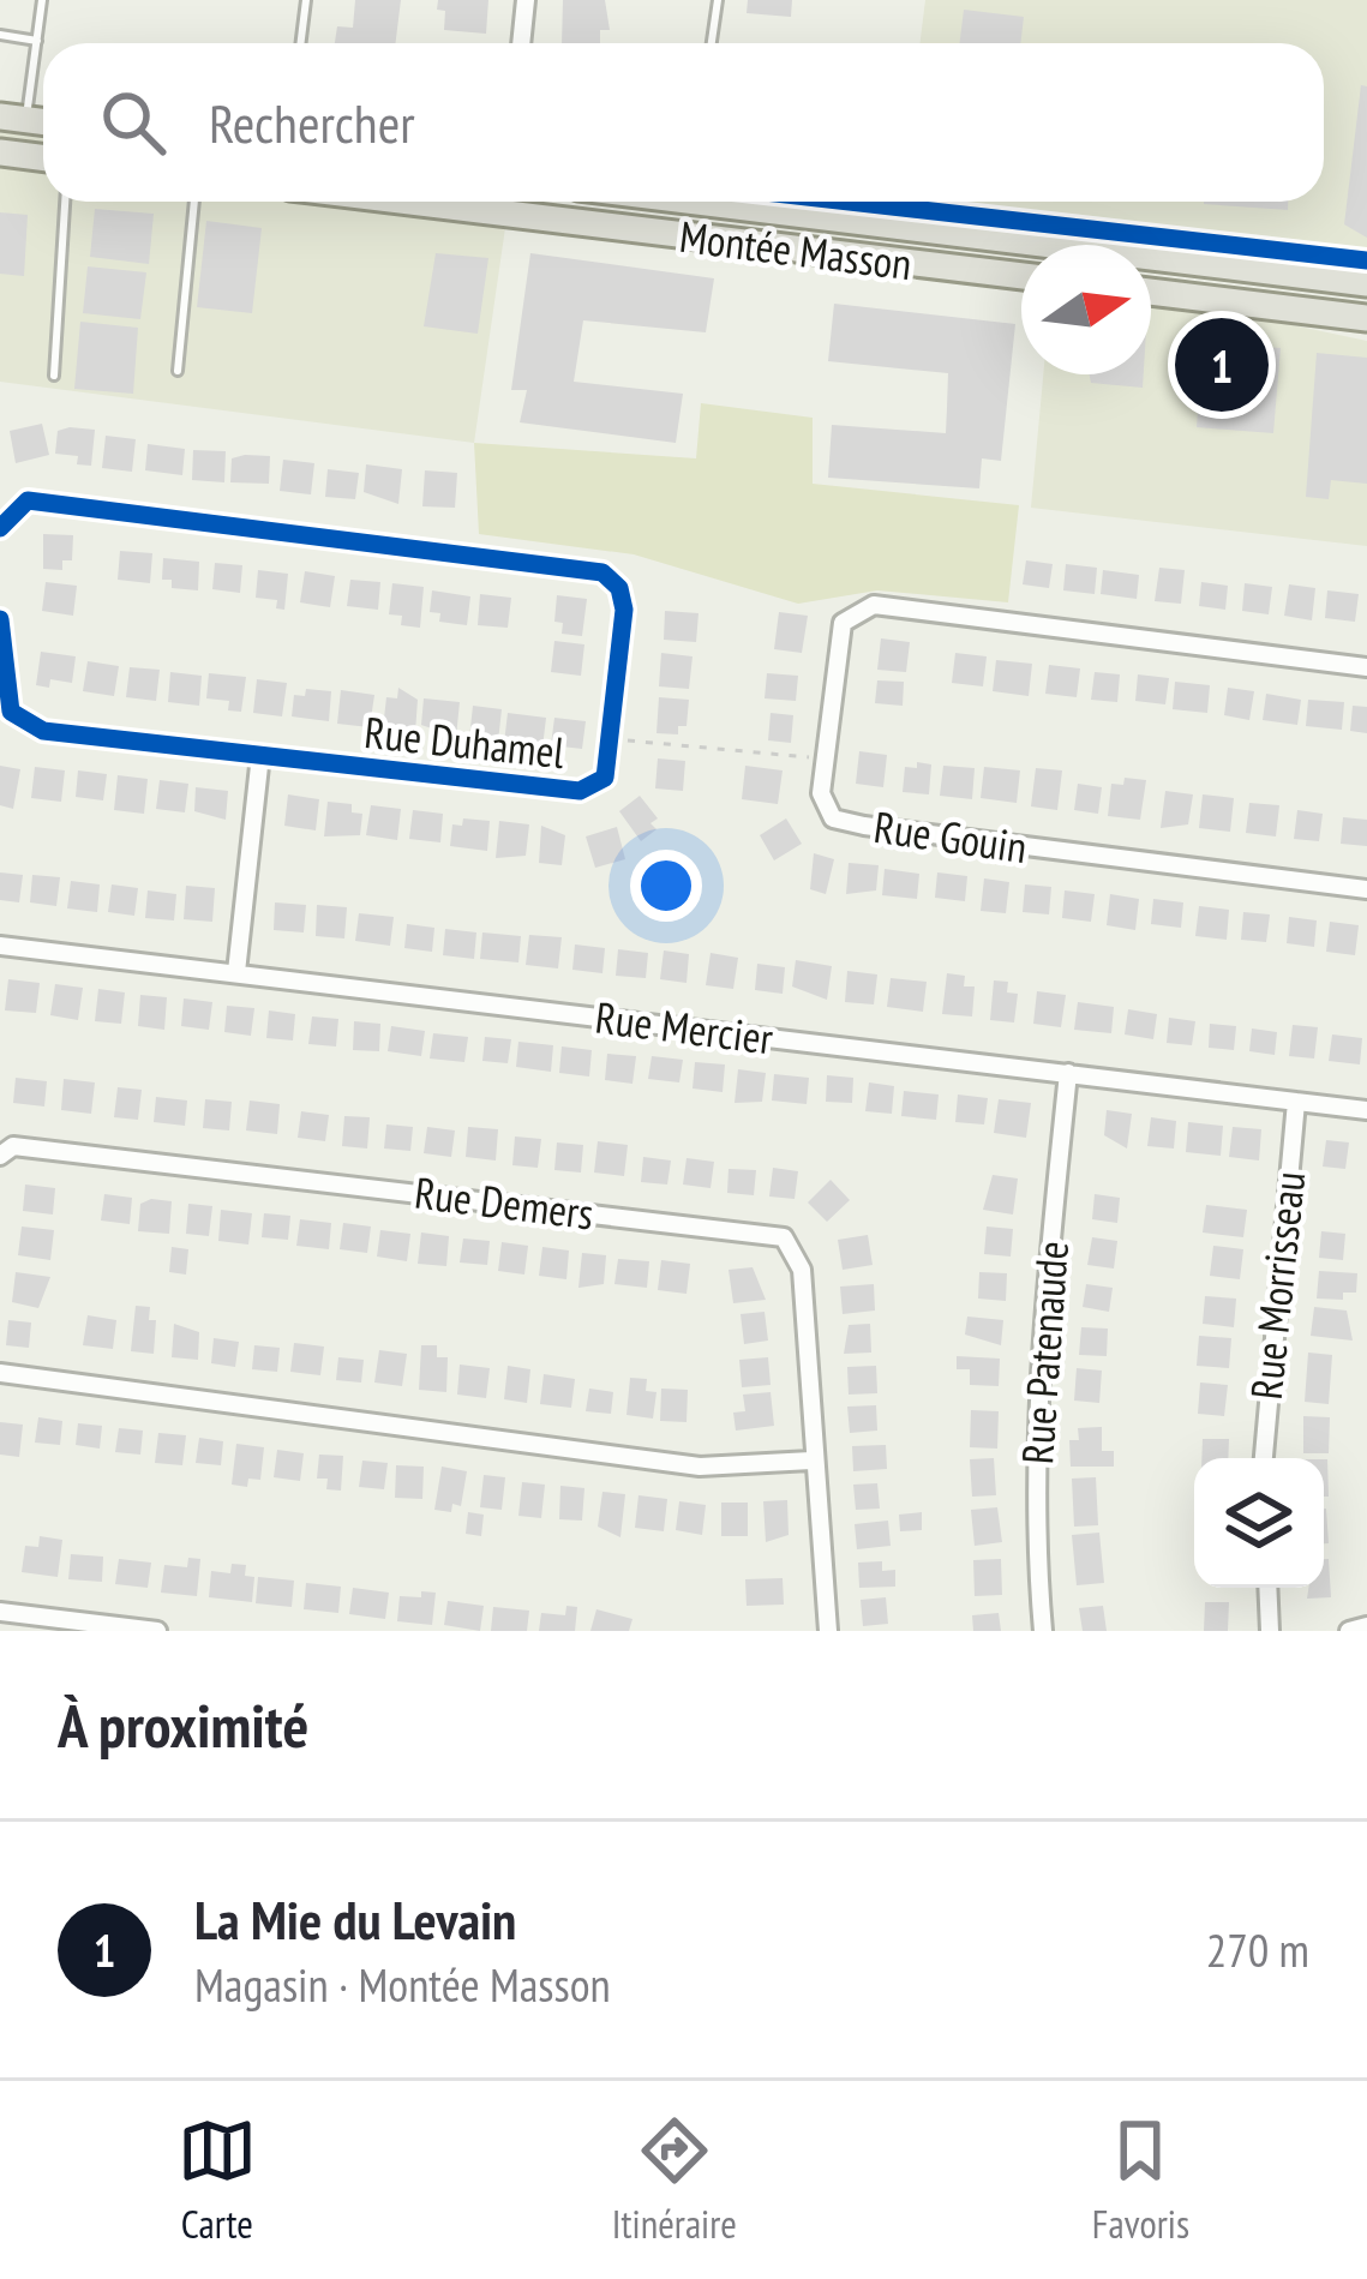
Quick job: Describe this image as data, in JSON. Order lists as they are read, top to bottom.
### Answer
{
  "streets": {
    "main road": ["Montée Masson"],
    "street": [
      "Rue Duhamel",
      "Rue Gouin",
      "Rue Mercier",
      "Rue Demers",
      "Rue Morrisseau",
      "Rue Patenaude"
    ]
  },
  "crossings": [
    ["Rue Mercier", "Rue Morrisseau"],
    ["Rue Mercier", "Rue Patenaude"]
  ],
  "north": "right",
  "page": {
    "search": "Rechercher",
    "pins": "1",
    "heading": "À proximité",
    "list": [
      {
        "mark": "1",
        "name": "La Mie du Levain",
        "note": "Magasin · Montée Masson",
        "value": "270 m"
      }
    ],
    "nav": ["Carte", "Itinéraire", "Favoris"]
  }
}
